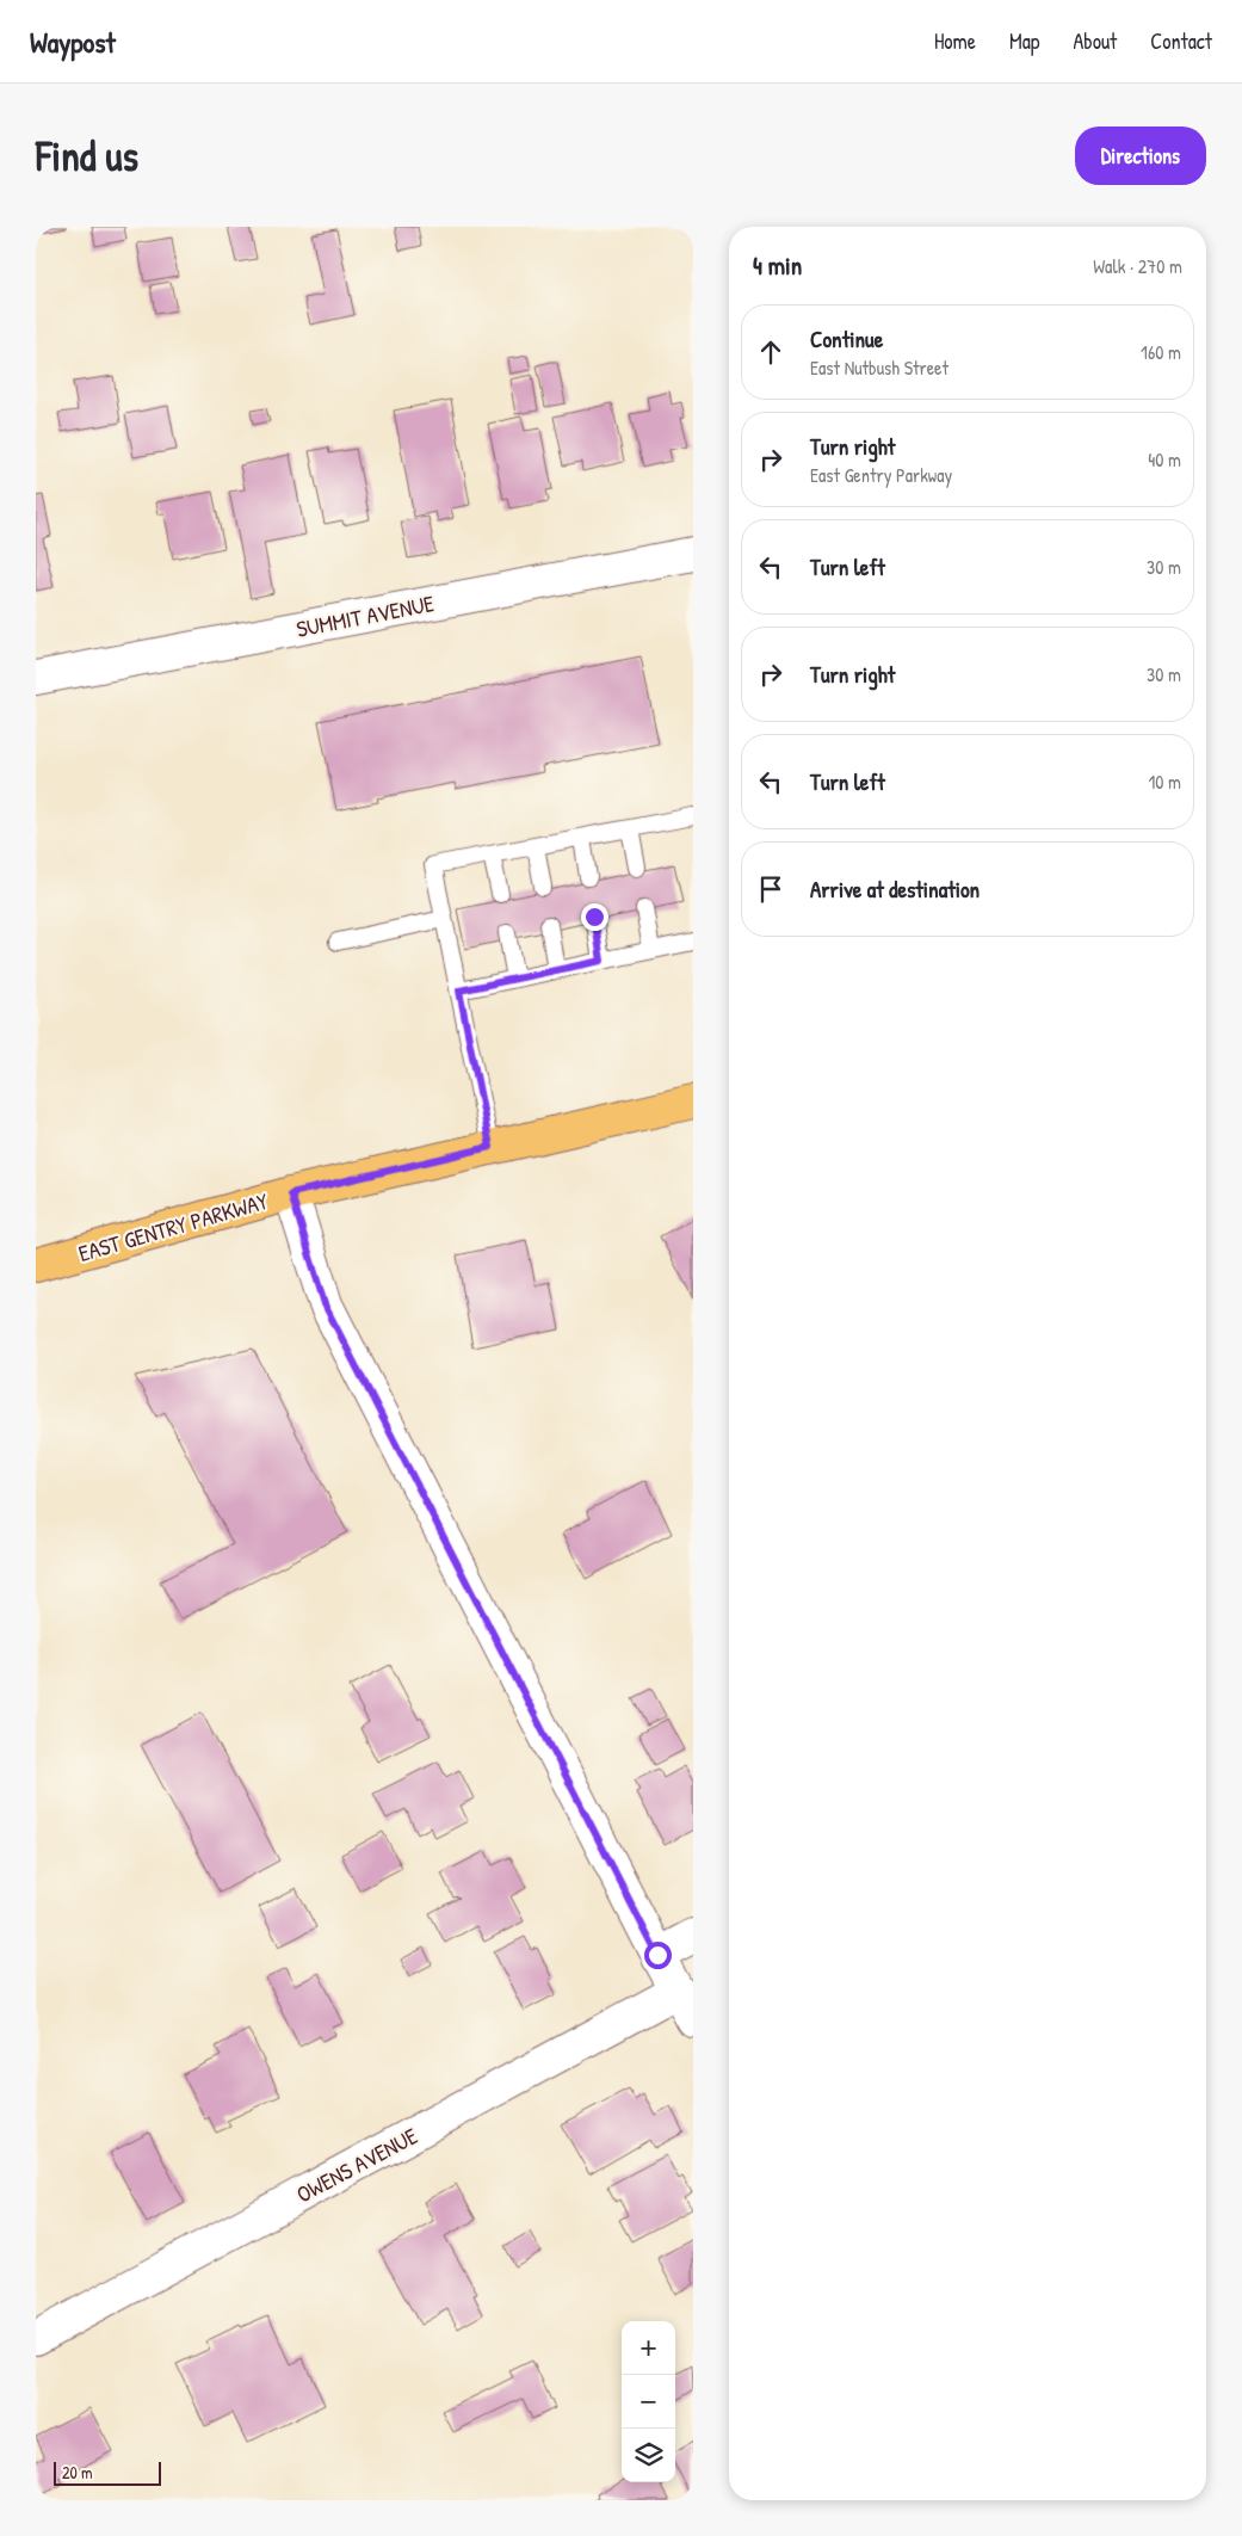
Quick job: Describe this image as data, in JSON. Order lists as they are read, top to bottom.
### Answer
{
  "streets": {
    "main road": ["EAST GENTRY PARKWAY"],
    "street": ["SUMMIT AVENUE", "OWENS AVENUE"]
  },
  "scale_bar": "20 m",
  "page": {
    "header": "Waypost",
    "nav": [
      "Home",
      "Map",
      "About",
      "Contact"
    ],
    "buttons": "Directions",
    "title": "Find us",
    "heading": ["4 min", "Walk · 270 m"],
    "list": [
      ["Continue", "East Nutbush Street", "160 m"],
      ["Turn right", "East Gentry Parkway", "40 m"],
      ["Turn left", "30 m"],
      ["Turn right", "30 m"],
      ["Turn left", "10 m"],
      "Arrive at destination"
    ],
    "map_buttons": ["+", "−"],
    "scale": "20 m"
  }
}
